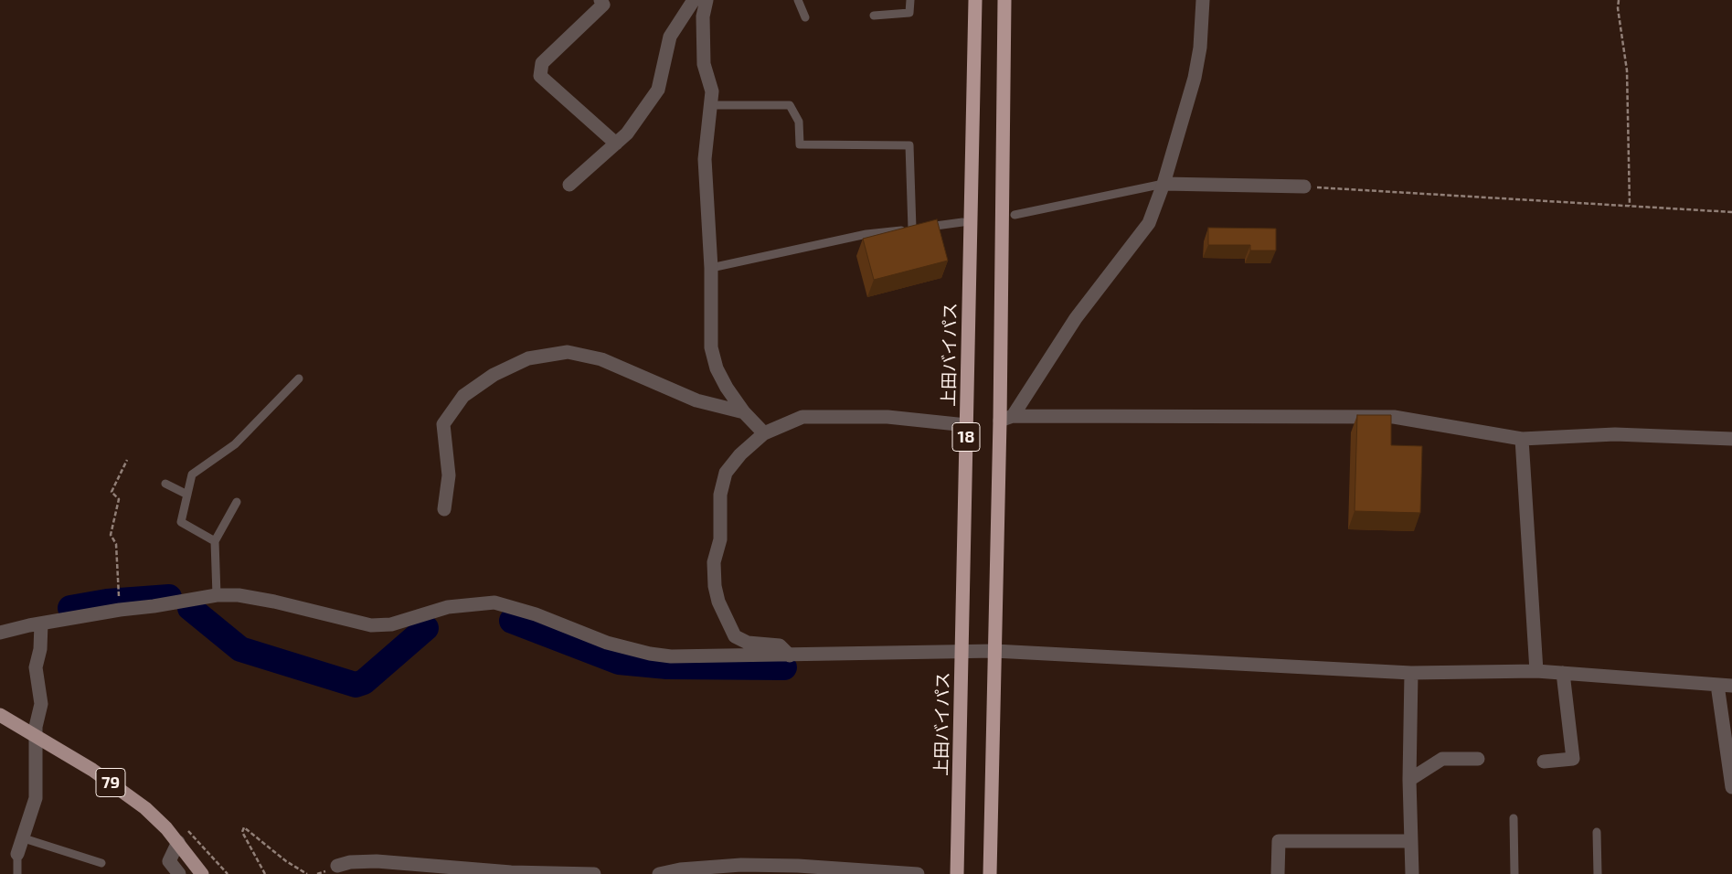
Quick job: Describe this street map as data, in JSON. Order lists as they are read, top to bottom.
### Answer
{
  "streets": {
    "highway": ["上田バイパス", "18"],
    "main road": ["79"]
  }
}
